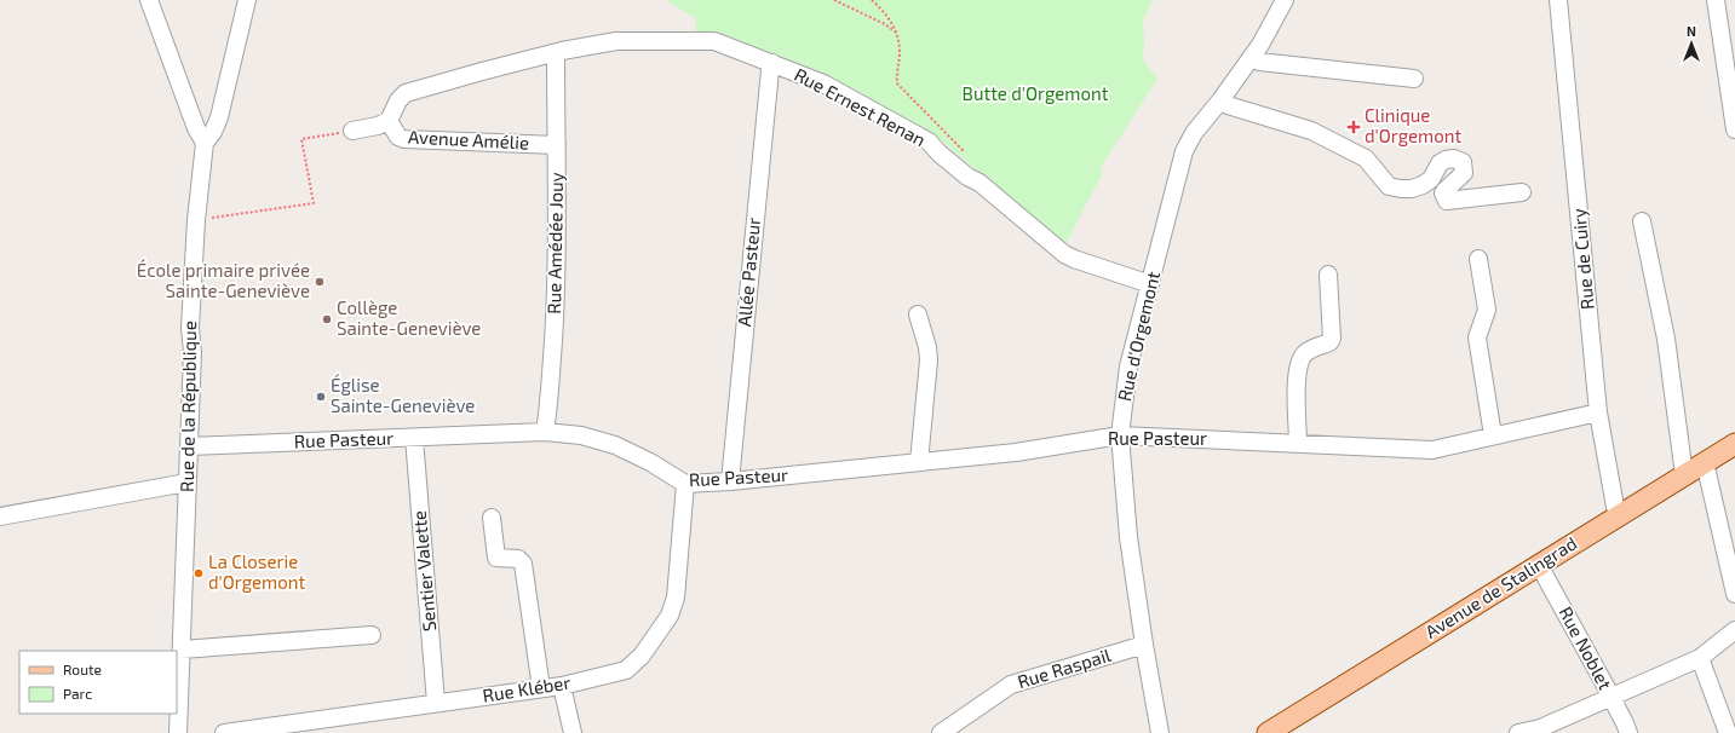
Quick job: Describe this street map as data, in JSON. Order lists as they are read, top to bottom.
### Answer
{
  "streets": {
    "main road": ["Avenue de Stalingrad"],
    "street": [
      "Rue Ernest Renan",
      "Avenue Amélie",
      "Rue Amédée Jouy",
      "Rue de Cuiry",
      "Allée Pasteur",
      "Rue d'Orgemont",
      "Rue de la République",
      "Rue Pasteur",
      "Sentier Valette",
      "Rue Noblet",
      "Rue Raspail",
      "Rue Kléber"
    ]
  },
  "crossings": [
    ["Rue Ernest Renan", "Avenue Amélie"],
    ["Rue Ernest Renan", "Rue Amédée Jouy"],
    ["Rue Ernest Renan", "Allée Pasteur"],
    ["Rue Ernest Renan", "Rue d'Orgemont"],
    ["Avenue Amélie", "Rue Amédée Jouy"],
    ["Rue Amédée Jouy", "Rue Pasteur"],
    ["Rue de Cuiry", "Rue Pasteur"],
    ["Rue de Cuiry", "Avenue de Stalingrad"],
    ["Allée Pasteur", "Rue Pasteur"],
    ["Rue d'Orgemont", "Rue Pasteur"],
    ["Rue d'Orgemont", "Rue Raspail"],
    ["Rue de la République", "Rue Pasteur"],
    ["Rue Pasteur", "Sentier Valette"],
    ["Rue Pasteur", "Rue Kléber"],
    ["Sentier Valette", "Rue Kléber"],
    ["Avenue de Stalingrad", "Rue Noblet"]
  ],
  "parks": ["Butte d'Orgemont"],
  "places": {
    "health": ["Clinique d'Orgemont"],
    "other": [
      "École primaire privée Sainte-Geneviève",
      "Collège Sainte-Geneviève",
      "Église Sainte-Geneviève",
      "La Closerie d'Orgemont"
    ]
  },
  "legend": ["Route", "Parc"],
  "north": "top"
}
